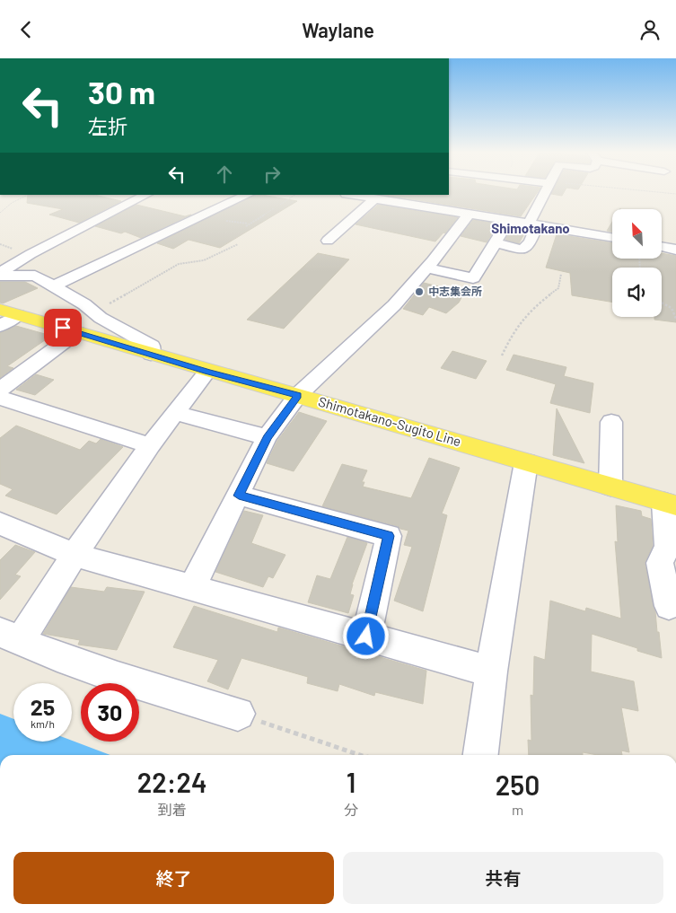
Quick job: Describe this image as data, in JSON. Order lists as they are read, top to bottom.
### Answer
{
  "streets": {
    "main road": ["Shimotakano-Sugito Line"]
  },
  "districts": ["Shimotakano"],
  "places": ["中志集会所"],
  "north": "top left",
  "page": {
    "header": "Waylane",
    "turn": ["30 m", "左折"],
    "speed": "25 km/h",
    "limit": "30",
    "eta": [
      "22:24",
      "到着",
      "1",
      "分",
      "250",
      "m"
    ],
    "buttons": ["終了", "共有"]
  }
}
